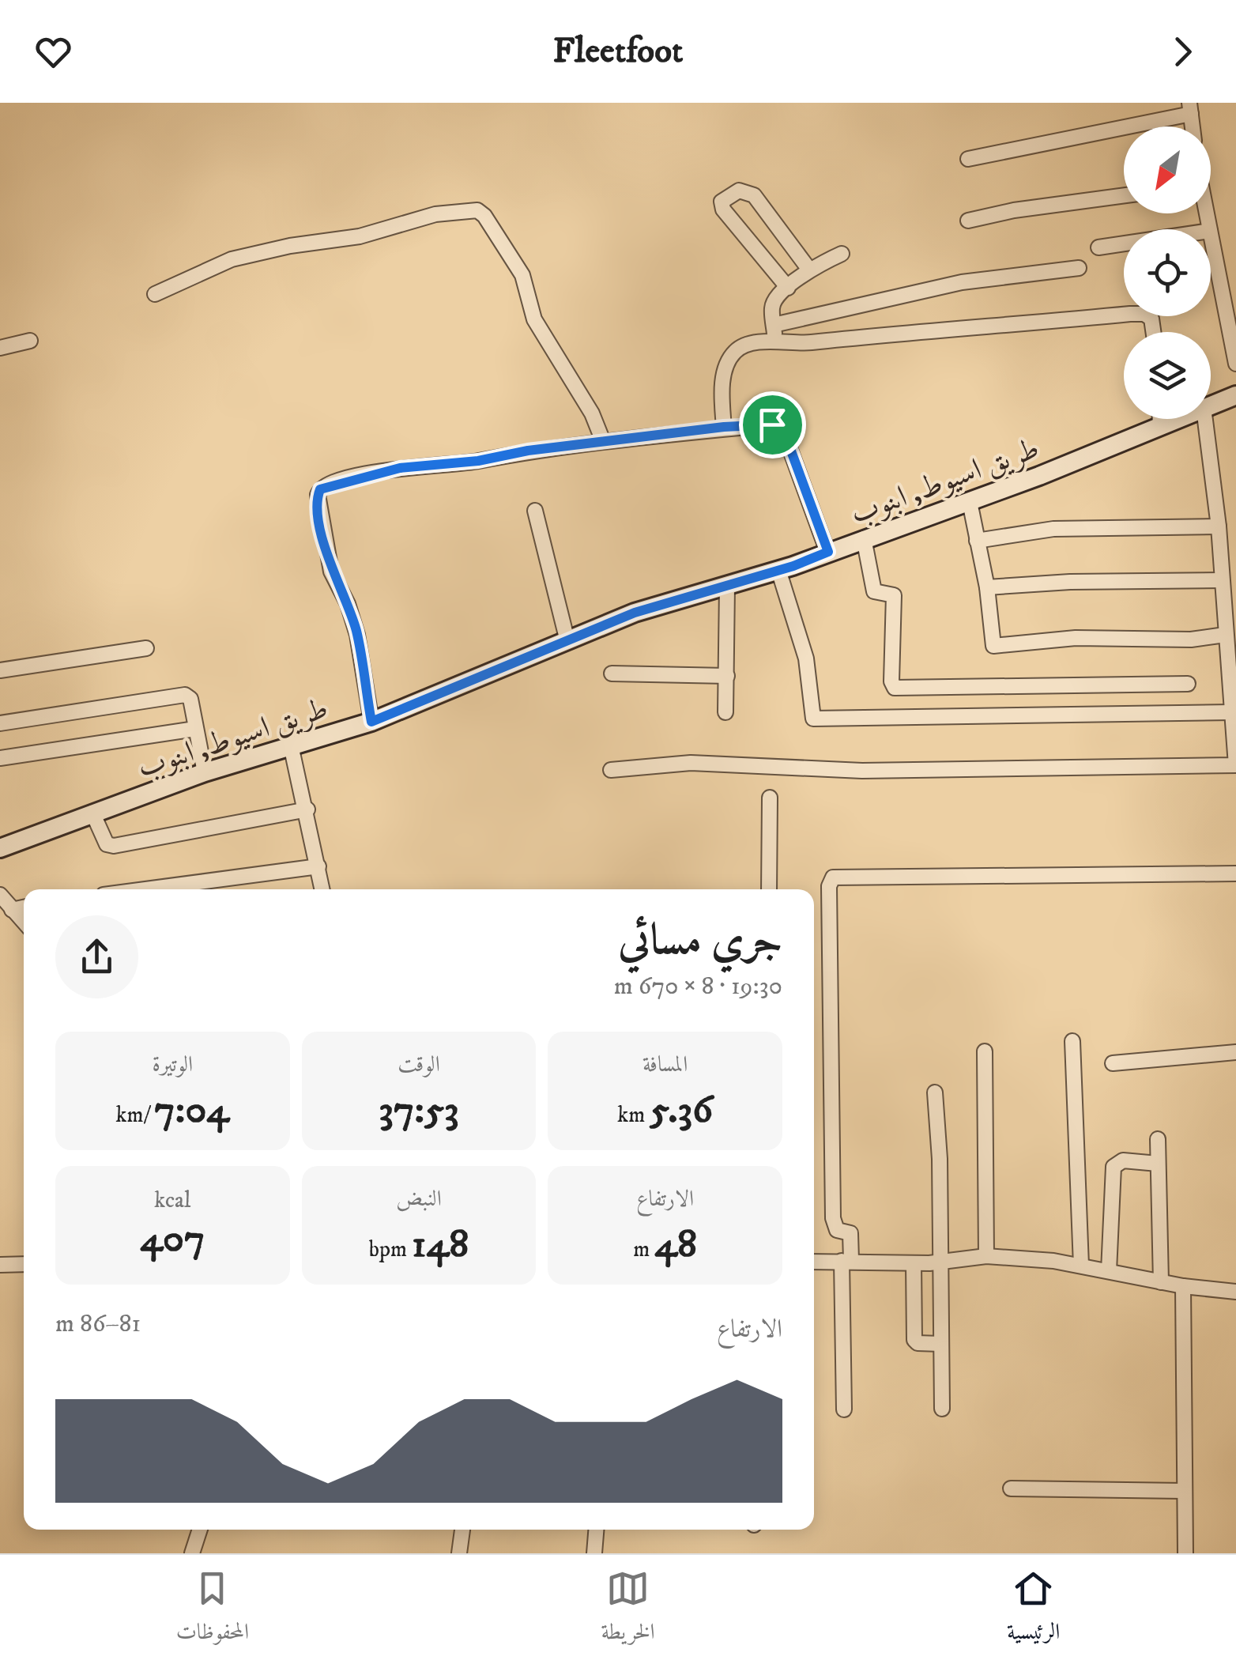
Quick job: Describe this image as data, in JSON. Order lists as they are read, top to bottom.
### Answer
{
  "streets": {
    "street": ["طريق اسيوط, ابنوب"]
  },
  "north": "bottom left",
  "page": {
    "header": "Fleetfoot",
    "heading": ["جري مسائي", "19:30 · 8 × 670 m"],
    "stats": [
      ["المسافة", "5.36 km"],
      ["الوقت", "37:53"],
      ["الوتيرة", "7:04 /km"],
      ["الارتفاع", "48 m"],
      ["النبض", "148 bpm"],
      ["kcal", "407"]
    ],
    "chart": ["الارتفاع", "81–86 m"],
    "tabs": ["الرئيسية", "الخريطة", "المحفوظات"]
  }
}
